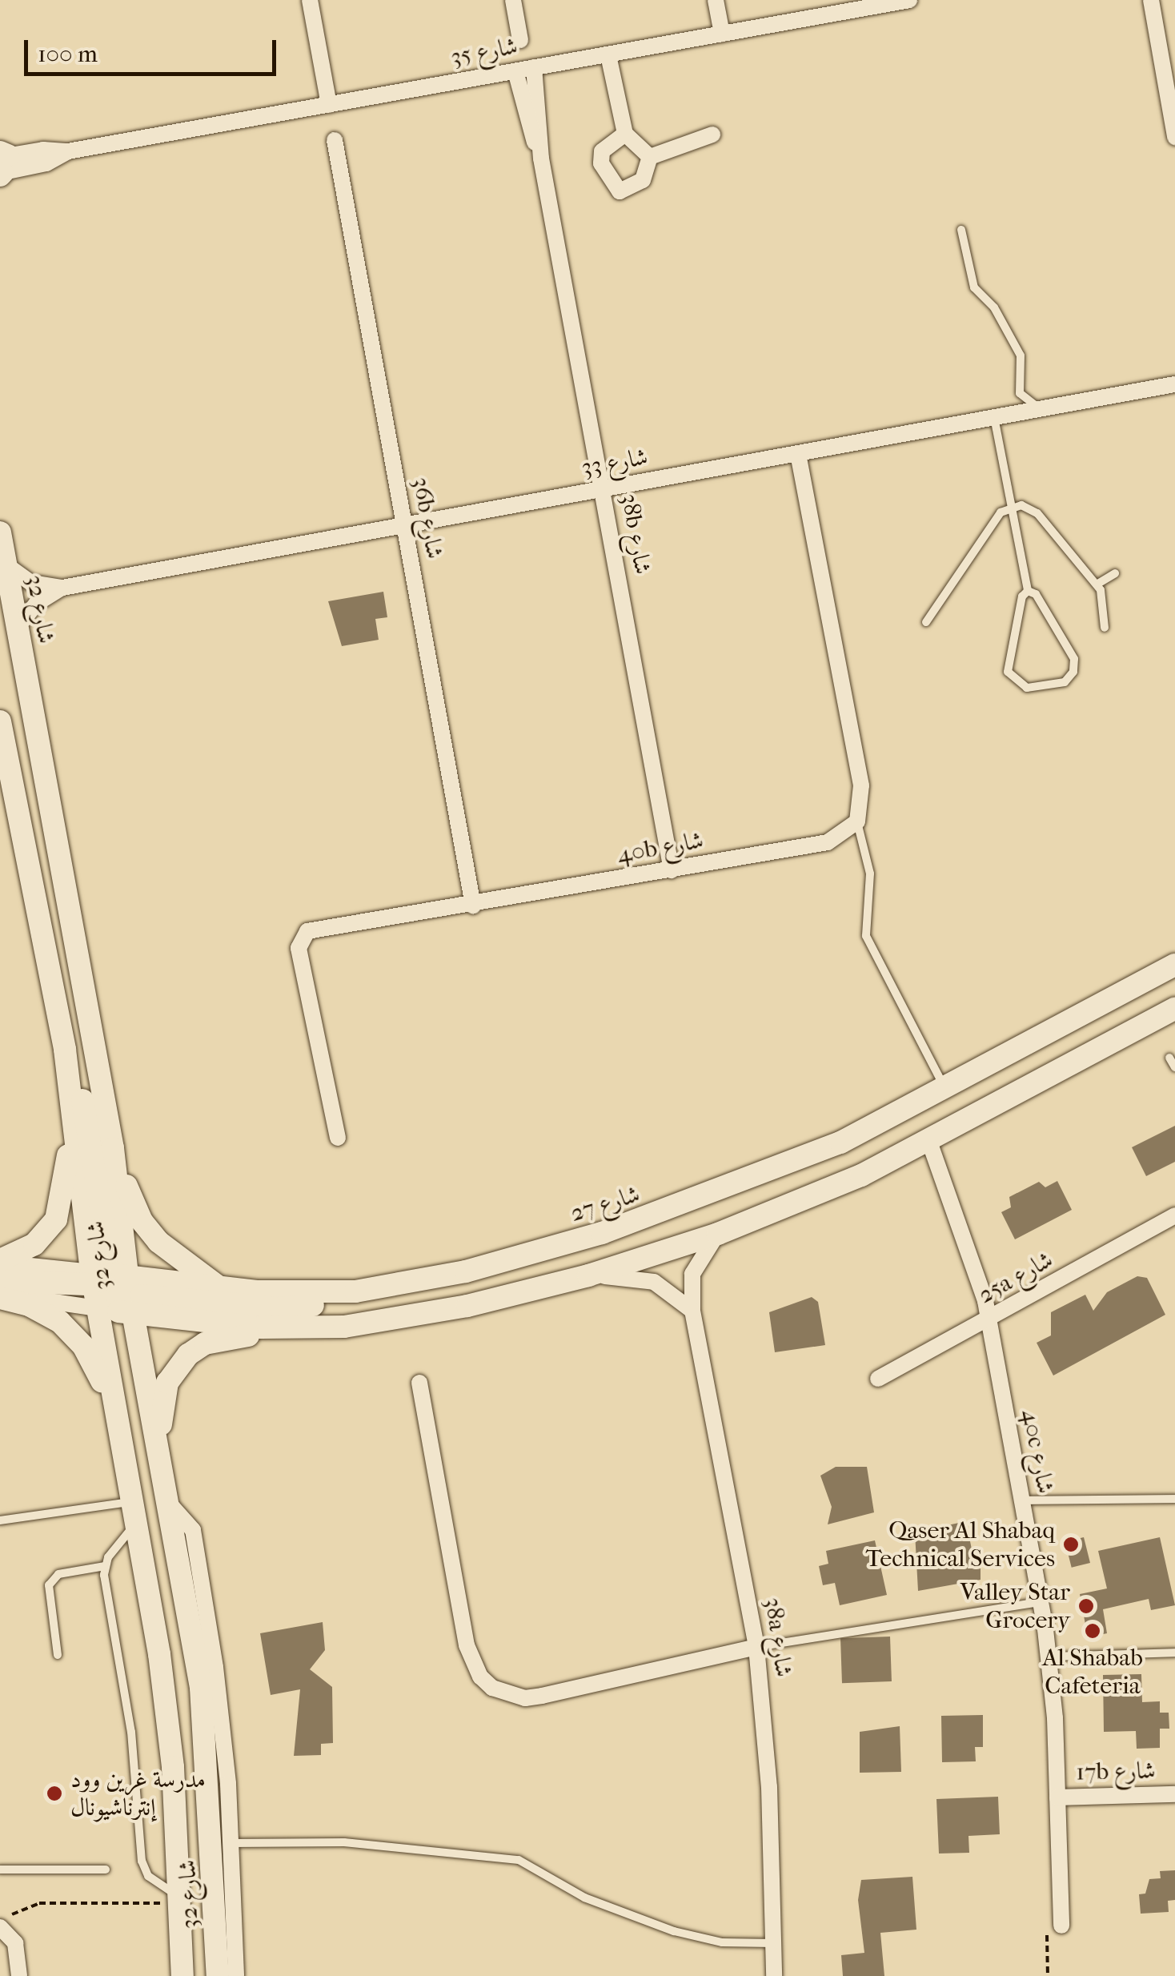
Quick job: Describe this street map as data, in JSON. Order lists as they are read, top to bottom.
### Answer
{
  "streets": {
    "street": [
      "شارع 35",
      "شارع 33",
      "36b شارع",
      "38b شارع",
      "شارع 32",
      "40b شارع",
      "شارع 27",
      "25a شارع",
      "40c شارع",
      "38a شارع",
      "17b شارع"
    ]
  },
  "crossings": [
    ["شارع 35", "38b شارع"],
    ["شارع 33", "36b شارع"],
    ["شارع 33", "38b شارع"],
    ["شارع 33", "شارع 32"],
    ["36b شارع", "40b شارع"],
    ["38b شارع", "40b شارع"],
    ["شارع 32", "شارع 27"],
    ["شارع 27", "40c شارع"],
    ["شارع 27", "38a شارع"],
    ["25a شارع", "40c شارع"],
    ["40c شارع", "17b شارع"]
  ],
  "places": [
    "Qaser Al Shabaq Technical Services",
    "Valley Star Grocery",
    "Al Shabab Cafeteria",
    "مدرسة غرين وود إنترناشيونال"
  ],
  "scale_bar": "100 m"
}
